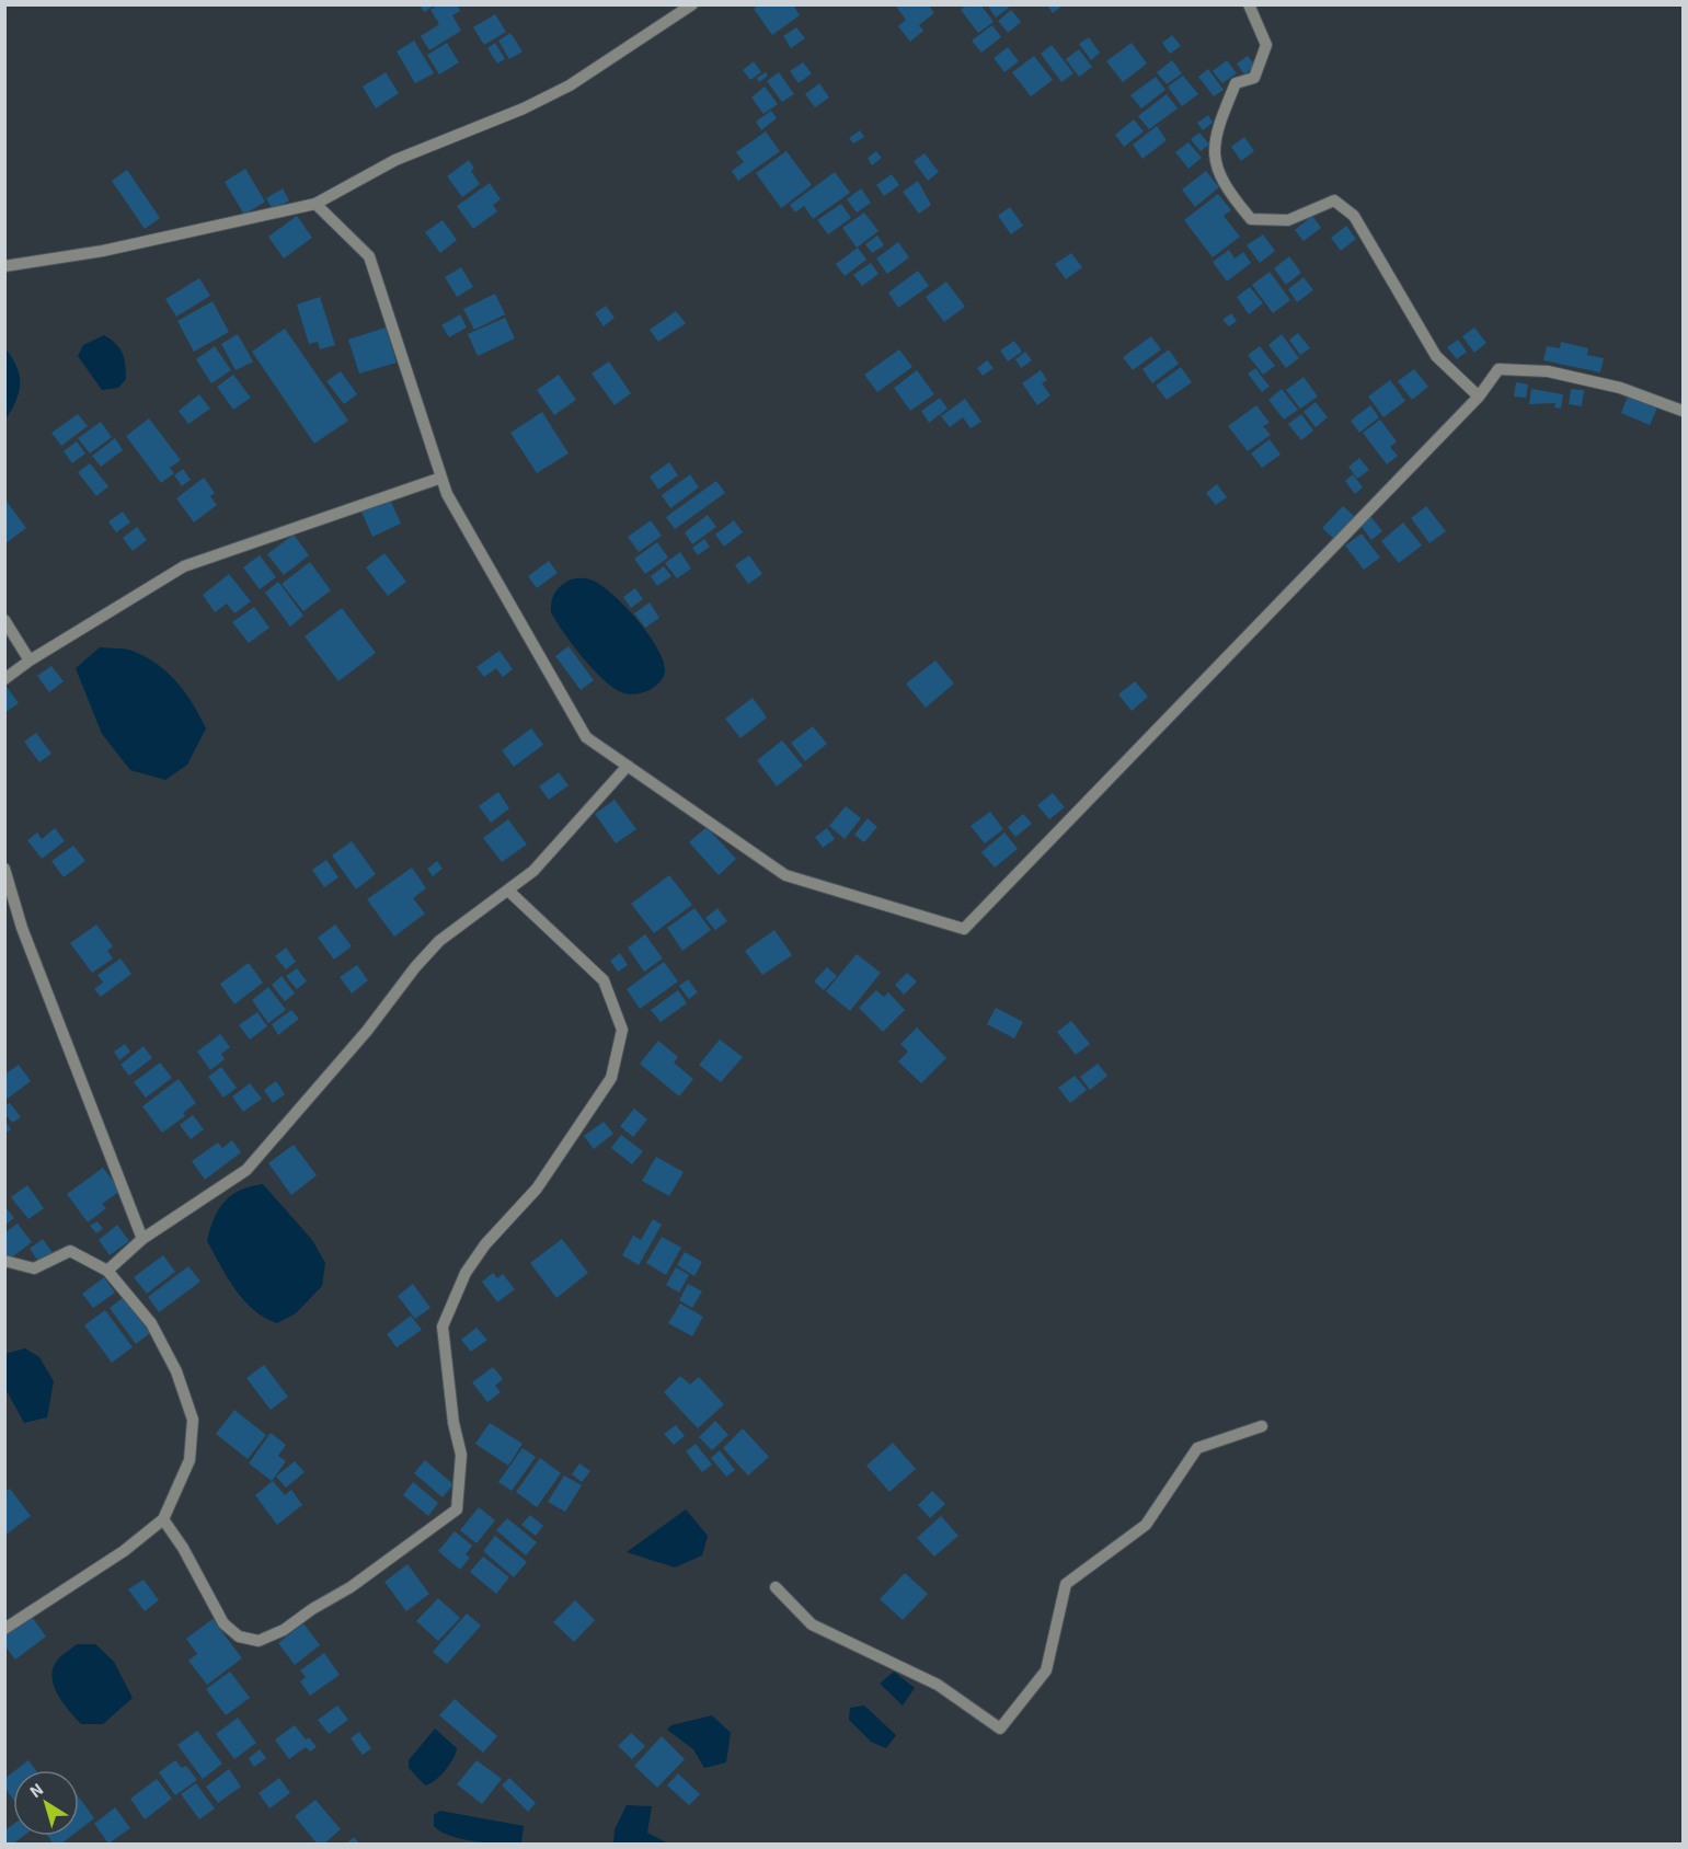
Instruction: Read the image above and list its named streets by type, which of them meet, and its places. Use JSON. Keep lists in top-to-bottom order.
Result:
{
  "north": "top left"
}
